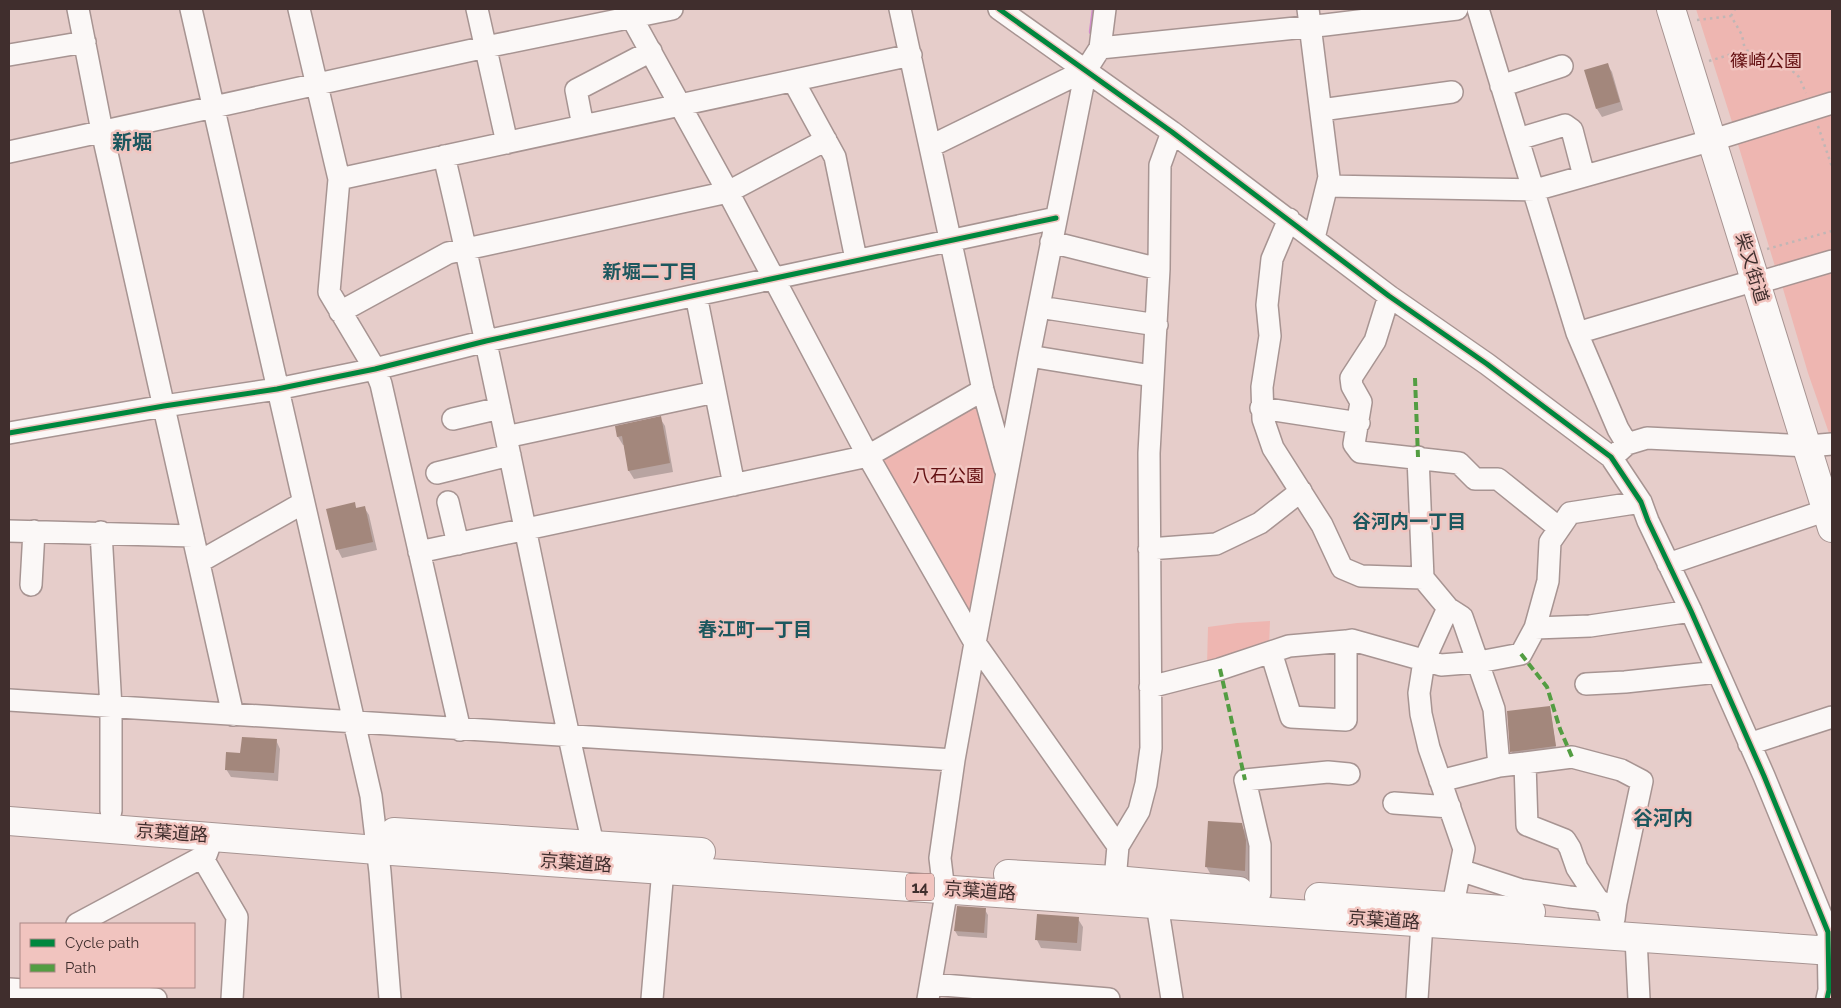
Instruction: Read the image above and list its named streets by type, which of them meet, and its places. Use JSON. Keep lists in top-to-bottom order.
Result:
{
  "streets": {
    "main road": ["柴又街道", "京葉道路", "14"]
  },
  "districts": [
    "新堀",
    "新堀二丁目",
    "谷河内一丁目",
    "春江町一丁目",
    "谷河内"
  ],
  "parks": ["篠崎公園", "八石公園"],
  "legend": ["Cycle path", "Path"]
}
